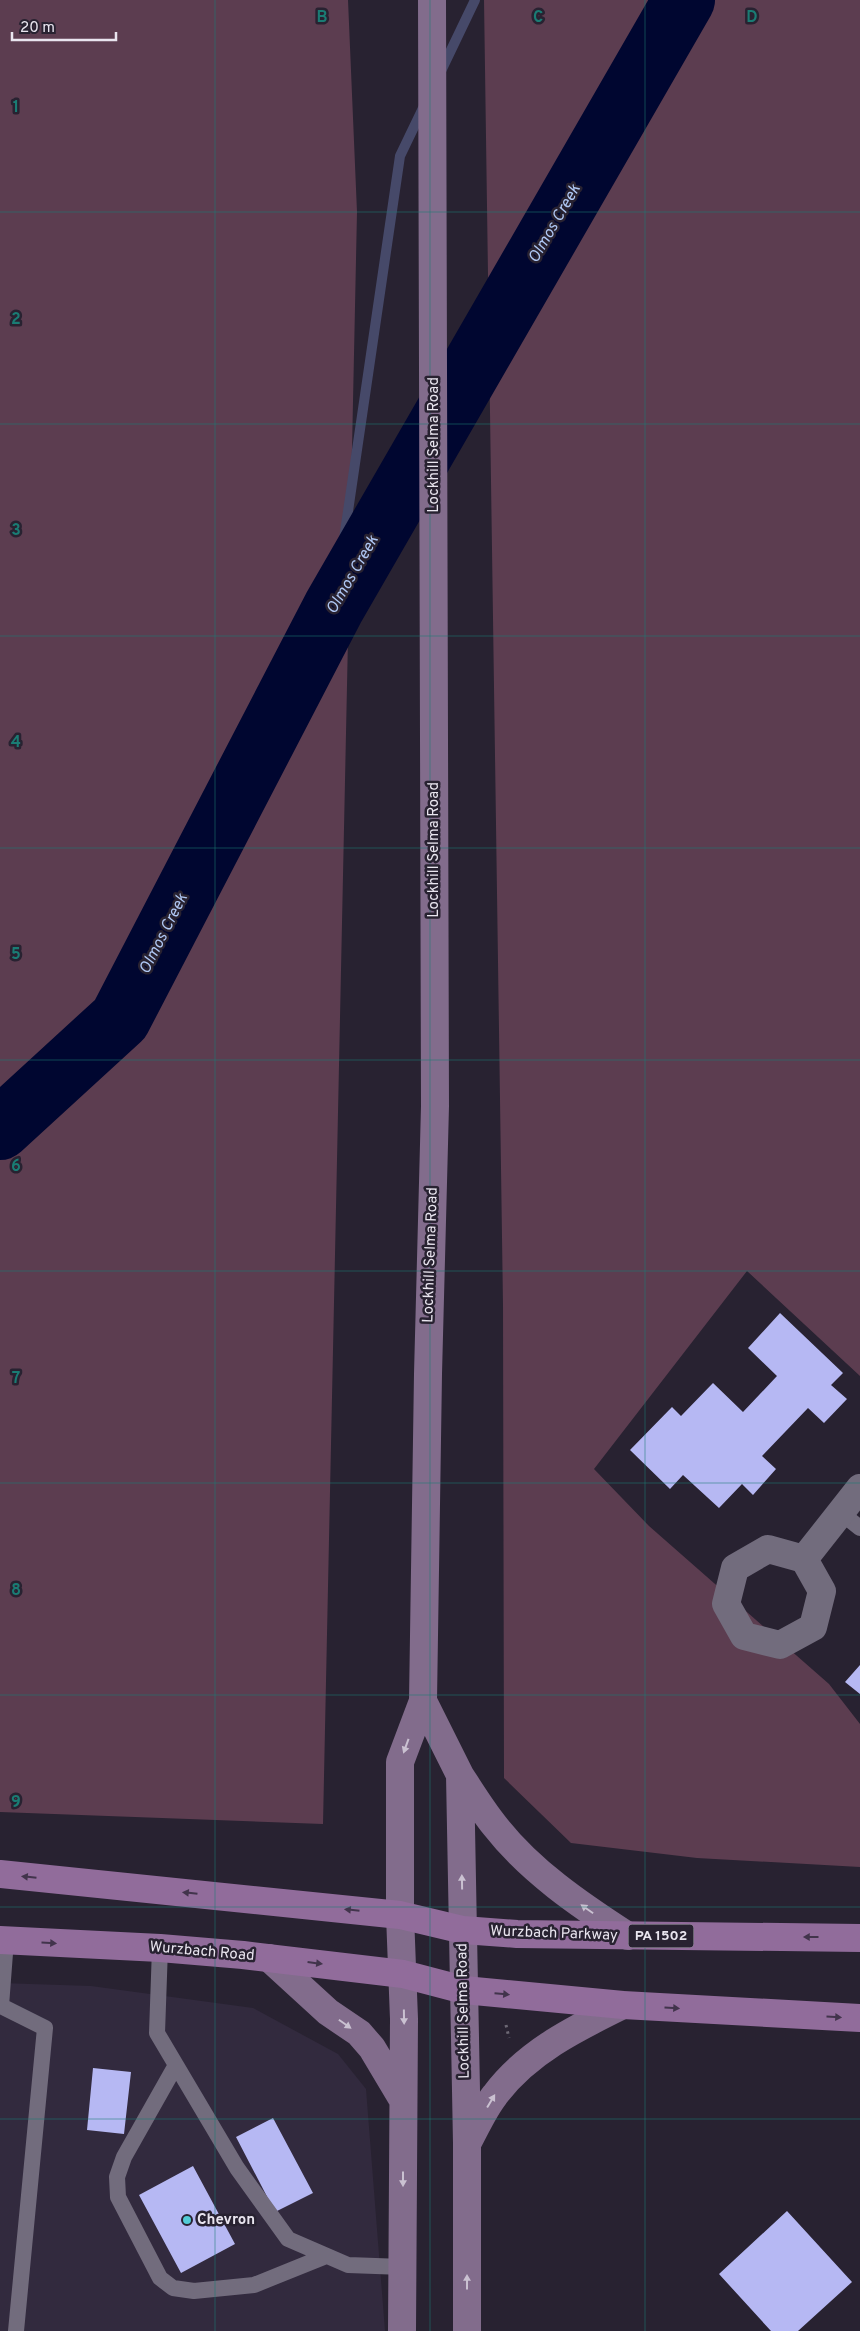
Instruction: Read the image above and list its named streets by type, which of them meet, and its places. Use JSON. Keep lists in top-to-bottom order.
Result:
{
  "streets": {
    "main road": [
      "Lockhill Selma Road",
      "Wurzbach Parkway",
      "PA 1502",
      "Wurzbach Road"
    ]
  },
  "crossings": [
    ["Lockhill Selma Road", "Wurzbach Parkway"],
    ["Lockhill Selma Road", "Wurzbach Road"]
  ],
  "water": ["Olmos Creek"],
  "places": ["Chevron"],
  "scale_bar": "20 m",
  "grid": {
    "columns": ["B", "C", "D"],
    "rows": [
      "1",
      "2",
      "3",
      "4",
      "5",
      "6",
      "7",
      "8",
      "9"
    ]
  }
}
